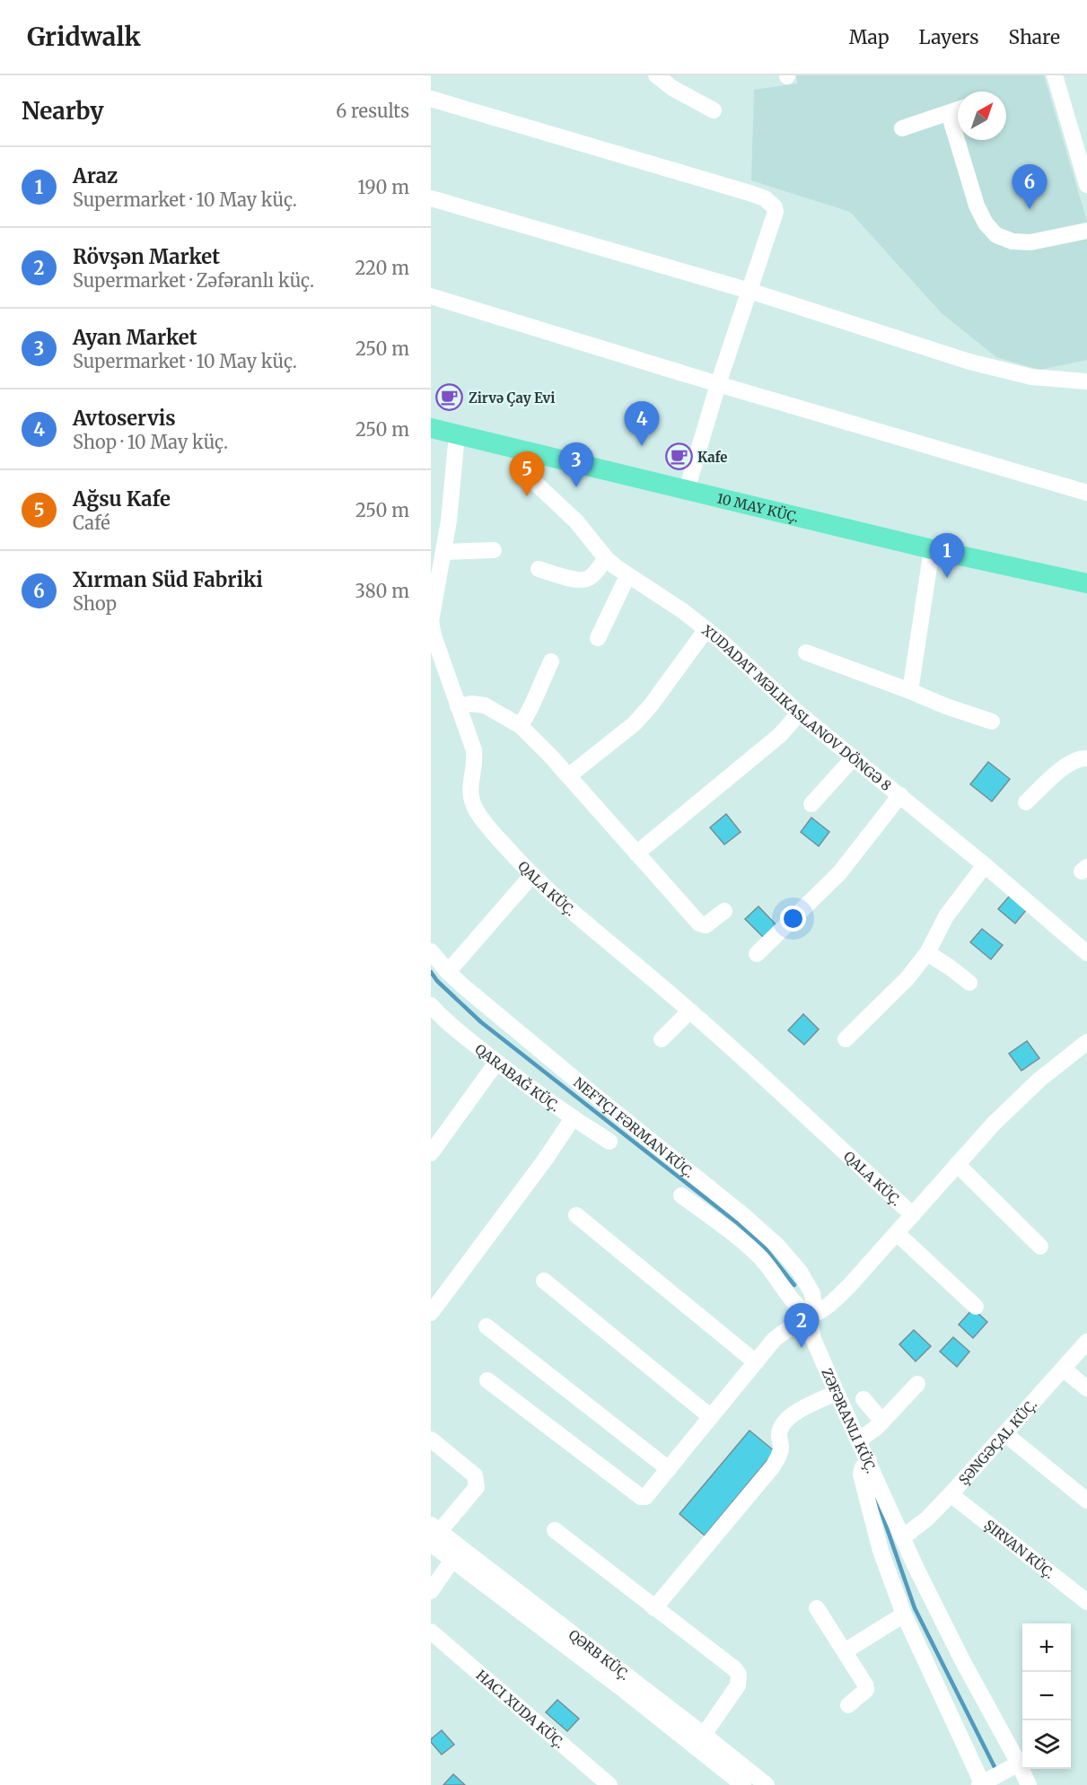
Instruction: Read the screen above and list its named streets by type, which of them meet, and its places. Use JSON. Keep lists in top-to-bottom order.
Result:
{
  "streets": {
    "main road": ["10 MAY KÜÇ."],
    "street": [
      "XUDADAT MƏLIKASLANOV DÖNGƏ 8",
      "QALA KÜÇ.",
      "QARABAĞ KÜÇ.",
      "NEFTÇI FƏRMAN KÜÇ.",
      "ŞƏNGƏÇAL KÜÇ.",
      "ŞIRVAN KÜÇ.",
      "QƏRB KÜÇ."
    ]
  },
  "crossings": [
    ["10 MAY KÜÇ.", "XUDADAT MƏLIKASLANOV DÖNGƏ 8"],
    ["10 MAY KÜÇ.", "QALA KÜÇ."],
    ["NEFTÇI FƏRMAN KÜÇ.", "ŞƏNGƏÇAL KÜÇ."],
    ["ŞƏNGƏÇAL KÜÇ.", "ŞIRVAN KÜÇ."]
  ],
  "places": {
    "cafe": ["Zirvə Çay Evi", "Kafe"]
  },
  "north": "top right",
  "page": {
    "header": "Gridwalk",
    "nav": ["Map", "Layers", "Share"],
    "heading": ["Nearby", "6 results"],
    "list": [
      {
        "mark": "1",
        "name": "Araz",
        "note": "Supermarket · 10 May küç.",
        "value": "190 m"
      },
      {
        "mark": "2",
        "name": "Rövşən Market",
        "note": "Supermarket · Zəfəranlı küç.",
        "value": "220 m"
      },
      {
        "mark": "3",
        "name": "Ayan Market",
        "note": "Supermarket · 10 May küç.",
        "value": "250 m"
      },
      {
        "mark": "4",
        "name": "Avtoservis",
        "note": "Shop · 10 May küç.",
        "value": "250 m"
      },
      {
        "mark": "5",
        "name": "Ağsu Kafe",
        "note": "Café",
        "value": "250 m"
      },
      {
        "mark": "6",
        "name": "Xırman Süd Fabriki",
        "note": "Shop",
        "value": "380 m"
      }
    ],
    "pins": [
      "6",
      "4",
      "3",
      "5",
      "1",
      "2"
    ],
    "map_buttons": ["+", "−"]
  }
}
